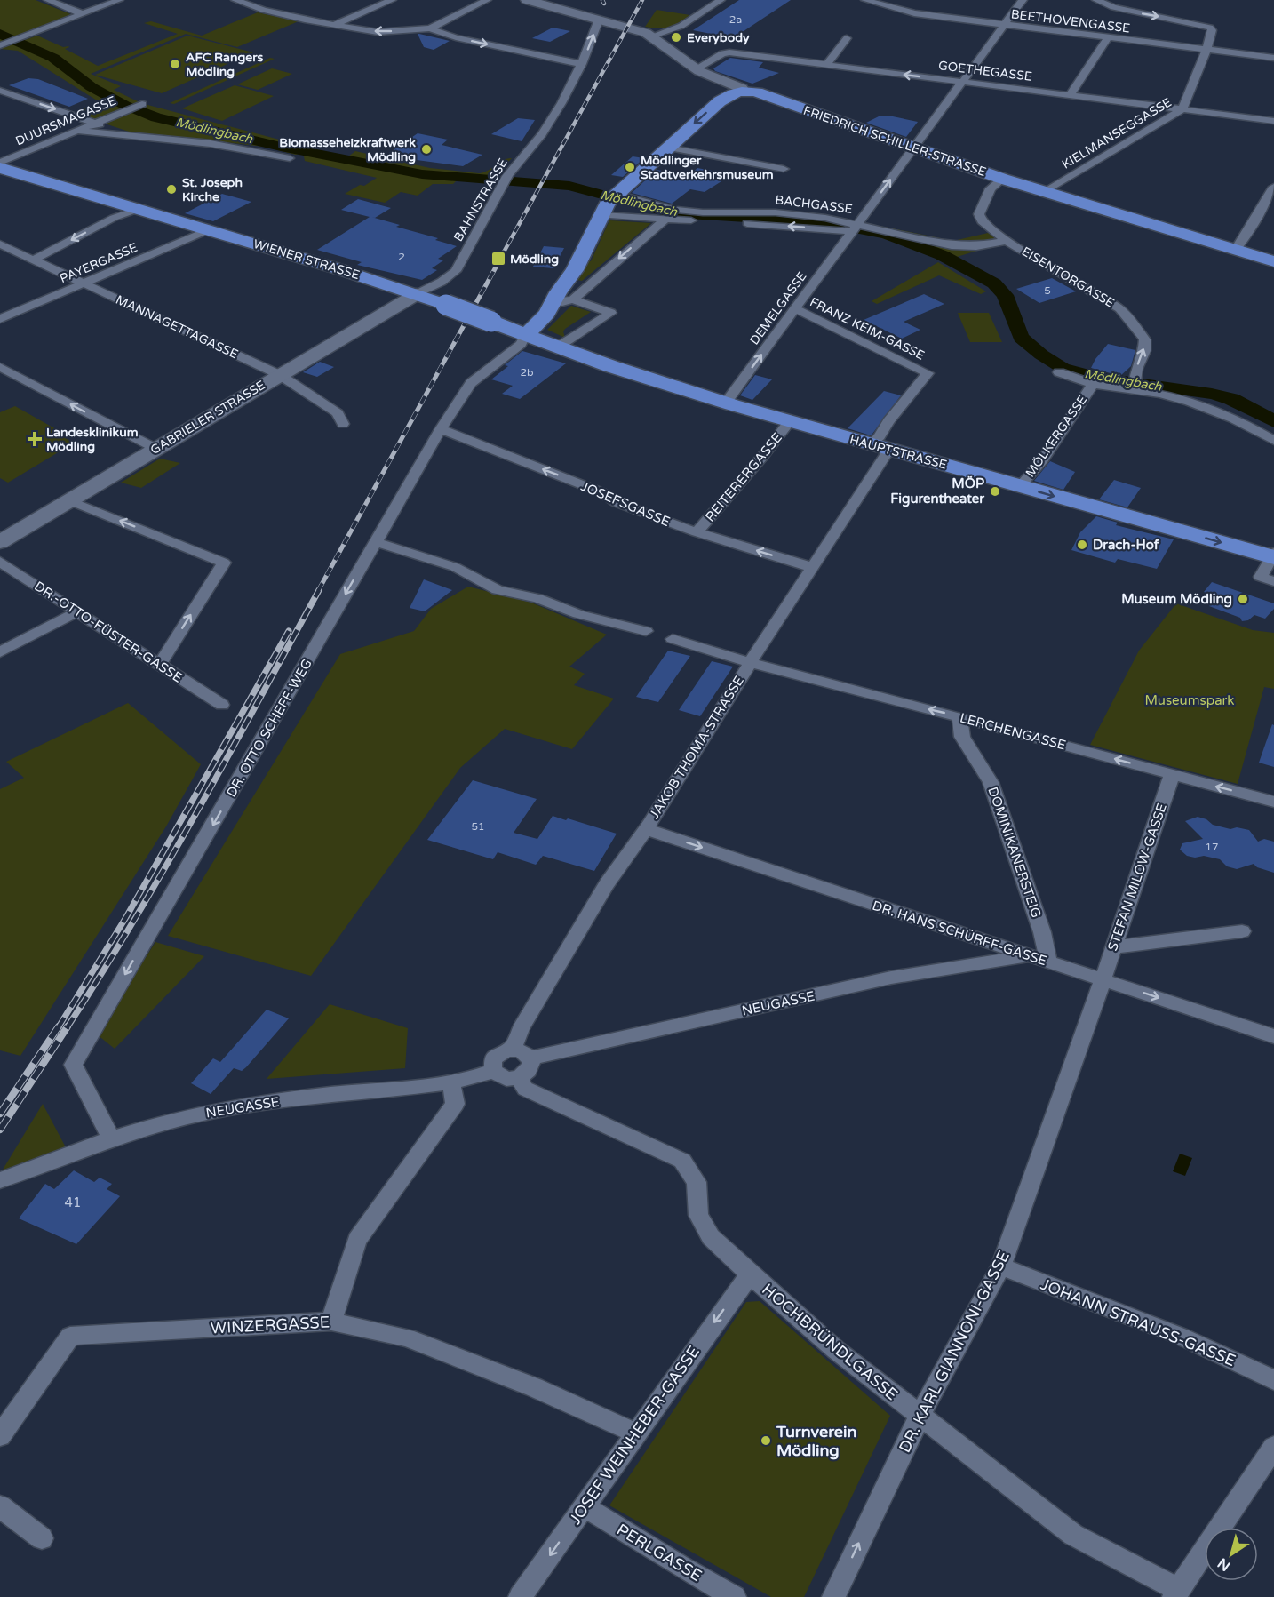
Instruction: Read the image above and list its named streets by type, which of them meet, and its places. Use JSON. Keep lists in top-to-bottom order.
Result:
{
  "streets": {
    "main road": ["FRIEDRICH SCHILLER-STRASSE", "WIENER STRASSE", "HAUPTSTRASSE"],
    "street": [
      "BEETHOVENGASSE",
      "GOETHEGASSE",
      "DUURSMAGASSE",
      "KIELMANSEGGASSE",
      "BAHNSTRASSE",
      "BACHGASSE",
      "PAYERGASSE",
      "EISENTORGASSE",
      "DEMELGASSE",
      "MANNAGETTAGASSE",
      "FRANZ KEIM-GASSE",
      "GABRIELER STRASSE",
      "MÖLKERGASSE",
      "REITERERGASSE",
      "JOSEFSGASSE",
      "DR.-OTTO-FÜSTER-GASSE",
      "DR. OTTO SCHEFF-WEG",
      "LERCHENGASSE",
      "JAKOB THOMA-STRASSE",
      "DOMINIKANERSTEIG",
      "STEFAN MILOW-GASSE",
      "DR. HANS SCHÜRFF-GASSE",
      "NEUGASSE",
      "JOHANN STRAUSS-GASSE",
      "WINZERGASSE",
      "HOCHBRÜNDLGASSE",
      "DR. KARL GIANNONI-GASSE",
      "JOSEF WEINHEBER-GASSE",
      "PERLGASSE"
    ]
  },
  "crossings": [
    ["BEETHOVENGASSE", "KIELMANSEGGASSE"],
    ["BEETHOVENGASSE", "DEMELGASSE"],
    ["GOETHEGASSE", "KIELMANSEGGASSE"],
    ["GOETHEGASSE", "FRIEDRICH SCHILLER-STRASSE"],
    ["GOETHEGASSE", "DEMELGASSE"],
    ["DUURSMAGASSE", "WIENER STRASSE"],
    ["KIELMANSEGGASSE", "FRIEDRICH SCHILLER-STRASSE"],
    ["FRIEDRICH SCHILLER-STRASSE", "BAHNSTRASSE"],
    ["FRIEDRICH SCHILLER-STRASSE", "EISENTORGASSE"],
    ["FRIEDRICH SCHILLER-STRASSE", "DEMELGASSE"],
    ["BAHNSTRASSE", "WIENER STRASSE"],
    ["BAHNSTRASSE", "GABRIELER STRASSE"],
    ["BACHGASSE", "EISENTORGASSE"],
    ["BACHGASSE", "DEMELGASSE"],
    ["WIENER STRASSE", "PAYERGASSE"],
    ["WIENER STRASSE", "GABRIELER STRASSE"],
    ["WIENER STRASSE", "HAUPTSTRASSE"],
    ["WIENER STRASSE", "DR. OTTO SCHEFF-WEG"],
    ["PAYERGASSE", "MANNAGETTAGASSE"],
    ["DEMELGASSE", "FRANZ KEIM-GASSE"],
    ["DEMELGASSE", "HAUPTSTRASSE"],
    ["MANNAGETTAGASSE", "GABRIELER STRASSE"],
    ["FRANZ KEIM-GASSE", "JAKOB THOMA-STRASSE"],
    ["MÖLKERGASSE", "HAUPTSTRASSE"],
    ["HAUPTSTRASSE", "REITERERGASSE"],
    ["HAUPTSTRASSE", "DR. OTTO SCHEFF-WEG"],
    ["HAUPTSTRASSE", "JAKOB THOMA-STRASSE"],
    ["REITERERGASSE", "JOSEFSGASSE"],
    ["JOSEFSGASSE", "DR. OTTO SCHEFF-WEG"],
    ["JOSEFSGASSE", "JAKOB THOMA-STRASSE"],
    ["DR. OTTO SCHEFF-WEG", "NEUGASSE"],
    ["LERCHENGASSE", "JAKOB THOMA-STRASSE"],
    ["LERCHENGASSE", "DOMINIKANERSTEIG"],
    ["LERCHENGASSE", "STEFAN MILOW-GASSE"],
    ["JAKOB THOMA-STRASSE", "DR. HANS SCHÜRFF-GASSE"],
    ["JAKOB THOMA-STRASSE", "NEUGASSE"],
    ["JAKOB THOMA-STRASSE", "HOCHBRÜNDLGASSE"],
    ["DOMINIKANERSTEIG", "DR. HANS SCHÜRFF-GASSE"],
    ["STEFAN MILOW-GASSE", "DR. HANS SCHÜRFF-GASSE"],
    ["STEFAN MILOW-GASSE", "DR. KARL GIANNONI-GASSE"],
    ["DR. HANS SCHÜRFF-GASSE", "NEUGASSE"],
    ["DR. HANS SCHÜRFF-GASSE", "DR. KARL GIANNONI-GASSE"],
    ["NEUGASSE", "HOCHBRÜNDLGASSE"],
    ["JOHANN STRAUSS-GASSE", "DR. KARL GIANNONI-GASSE"],
    ["WINZERGASSE", "JOSEF WEINHEBER-GASSE"],
    ["HOCHBRÜNDLGASSE", "DR. KARL GIANNONI-GASSE"],
    ["HOCHBRÜNDLGASSE", "JOSEF WEINHEBER-GASSE"],
    ["JOSEF WEINHEBER-GASSE", "PERLGASSE"]
  ],
  "one_way": [
    "EISENTORGASSE",
    "DEMELGASSE",
    "DR. OTTO SCHEFF-WEG",
    "LERCHENGASSE",
    "DR. HANS SCHÜRFF-GASSE",
    "JOSEF WEINHEBER-GASSE"
  ],
  "water": ["Mödlingbach"],
  "parks": ["Museumspark"],
  "places": {
    "other": [
      "Everybody",
      "AFC Rangers Mödling",
      "Biomasseheizkraftwerk Mödling",
      "Mödlinger Stadtverkehrsmuseum",
      "St. Joseph Kirche",
      "MÖP Figurentheater",
      "Drach-Hof",
      "Museum Mödling",
      "Turnverein Mödling"
    ],
    "transit": ["Mödling"],
    "health": ["Landesklinikum Mödling"]
  },
  "house_numbers": [
    "2a",
    "2",
    "5",
    "2b",
    "51",
    "17",
    "41"
  ],
  "north": "bottom left"
}
